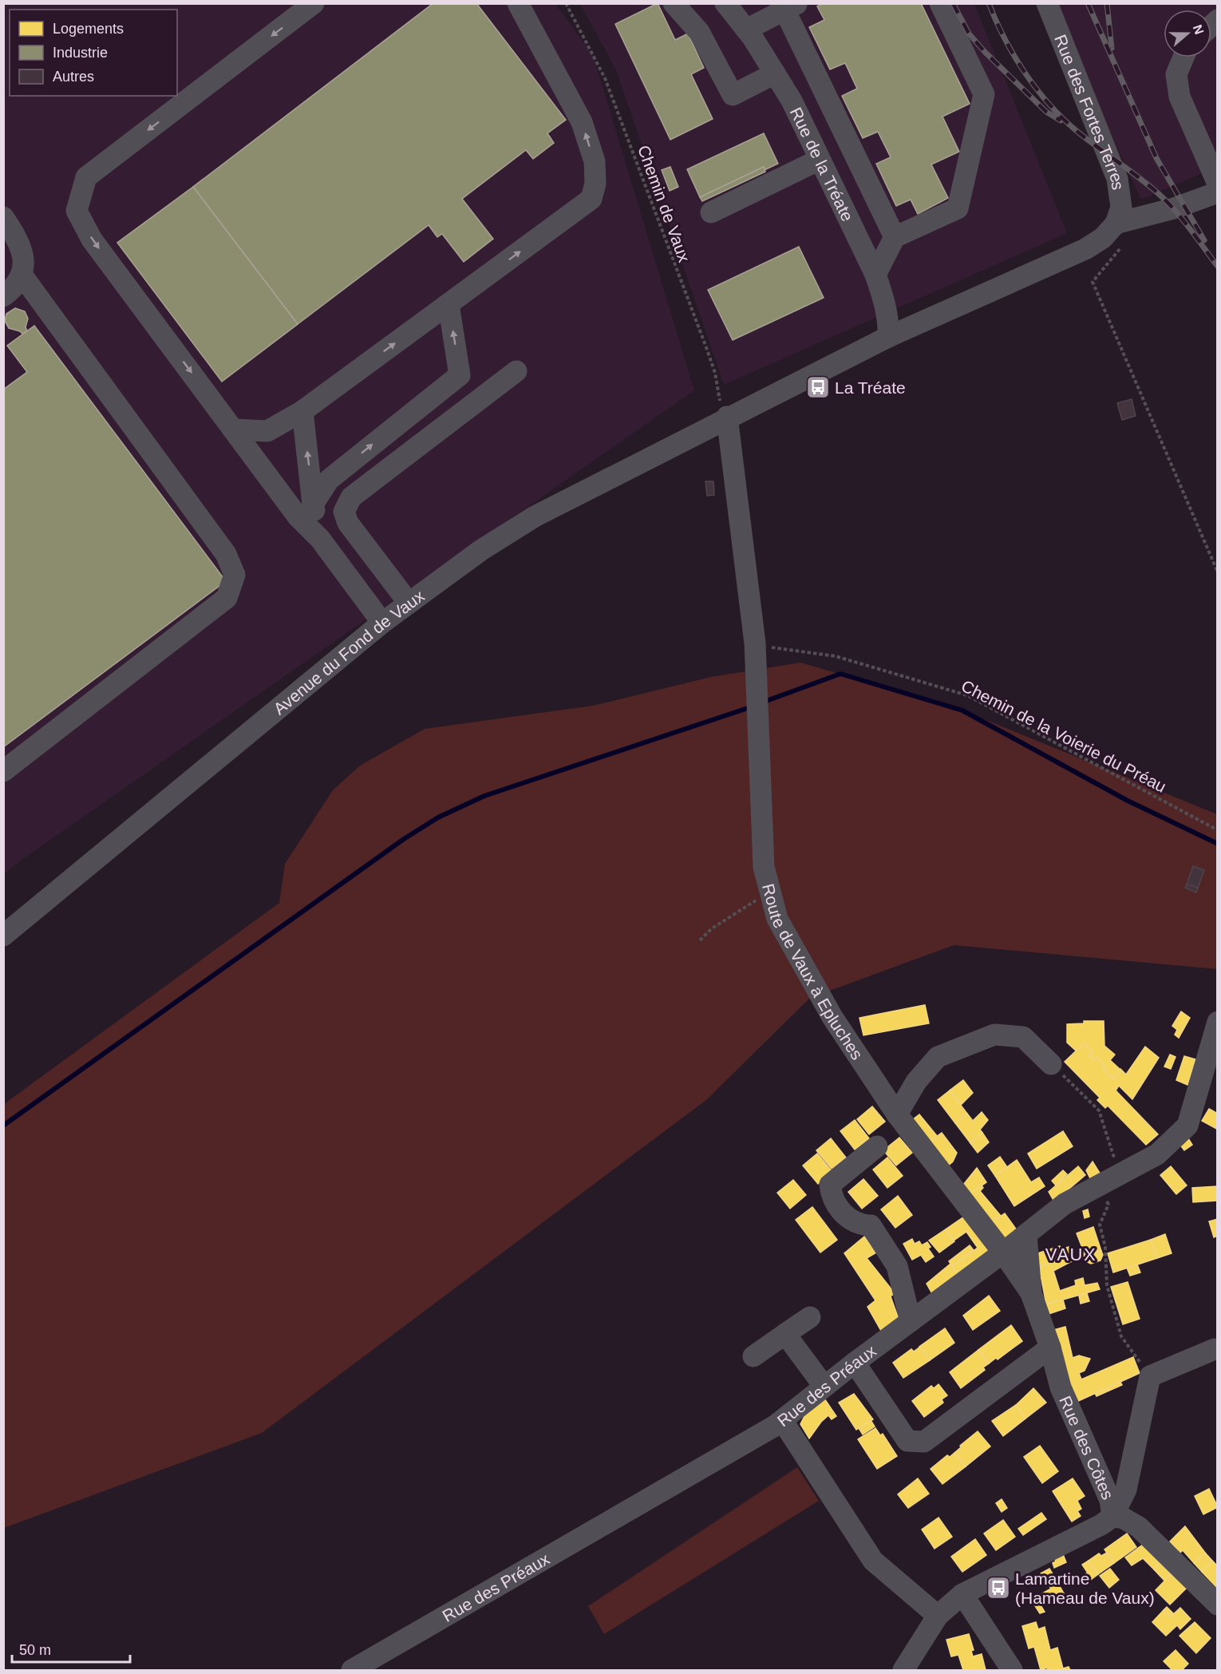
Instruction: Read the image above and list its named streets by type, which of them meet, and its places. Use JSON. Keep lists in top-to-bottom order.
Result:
{
  "streets": {
    "street": [
      "Rue des Fortes Terres",
      "Rue de la Tréate",
      "Avenue du Fond de Vaux",
      "Route de Vaux à Epluches",
      "Rue des Préaux",
      "Rue des Côtes"
    ],
    "path": ["Chemin de Vaux", "Chemin de la Voierie du Préau"]
  },
  "crossings": [
    ["Rue des Fortes Terres", "Avenue du Fond de Vaux"],
    ["Rue de la Tréate", "Avenue du Fond de Vaux"],
    ["Chemin de Vaux", "Avenue du Fond de Vaux"],
    ["Chemin de Vaux", "Route de Vaux à Epluches"],
    ["Avenue du Fond de Vaux", "Route de Vaux à Epluches"],
    ["Chemin de la Voierie du Préau", "Route de Vaux à Epluches"],
    ["Route de Vaux à Epluches", "Rue des Préaux"],
    ["Route de Vaux à Epluches", "Rue des Côtes"],
    ["Rue des Préaux", "Rue des Côtes"]
  ],
  "districts": ["VAUX"],
  "places": {
    "bus stop": ["La Tréate", "Lamartine (Hameau de Vaux)"]
  },
  "legend": ["Logements", "Industrie", "Autres"],
  "scale_bar": "50 m",
  "north": "right"
}
